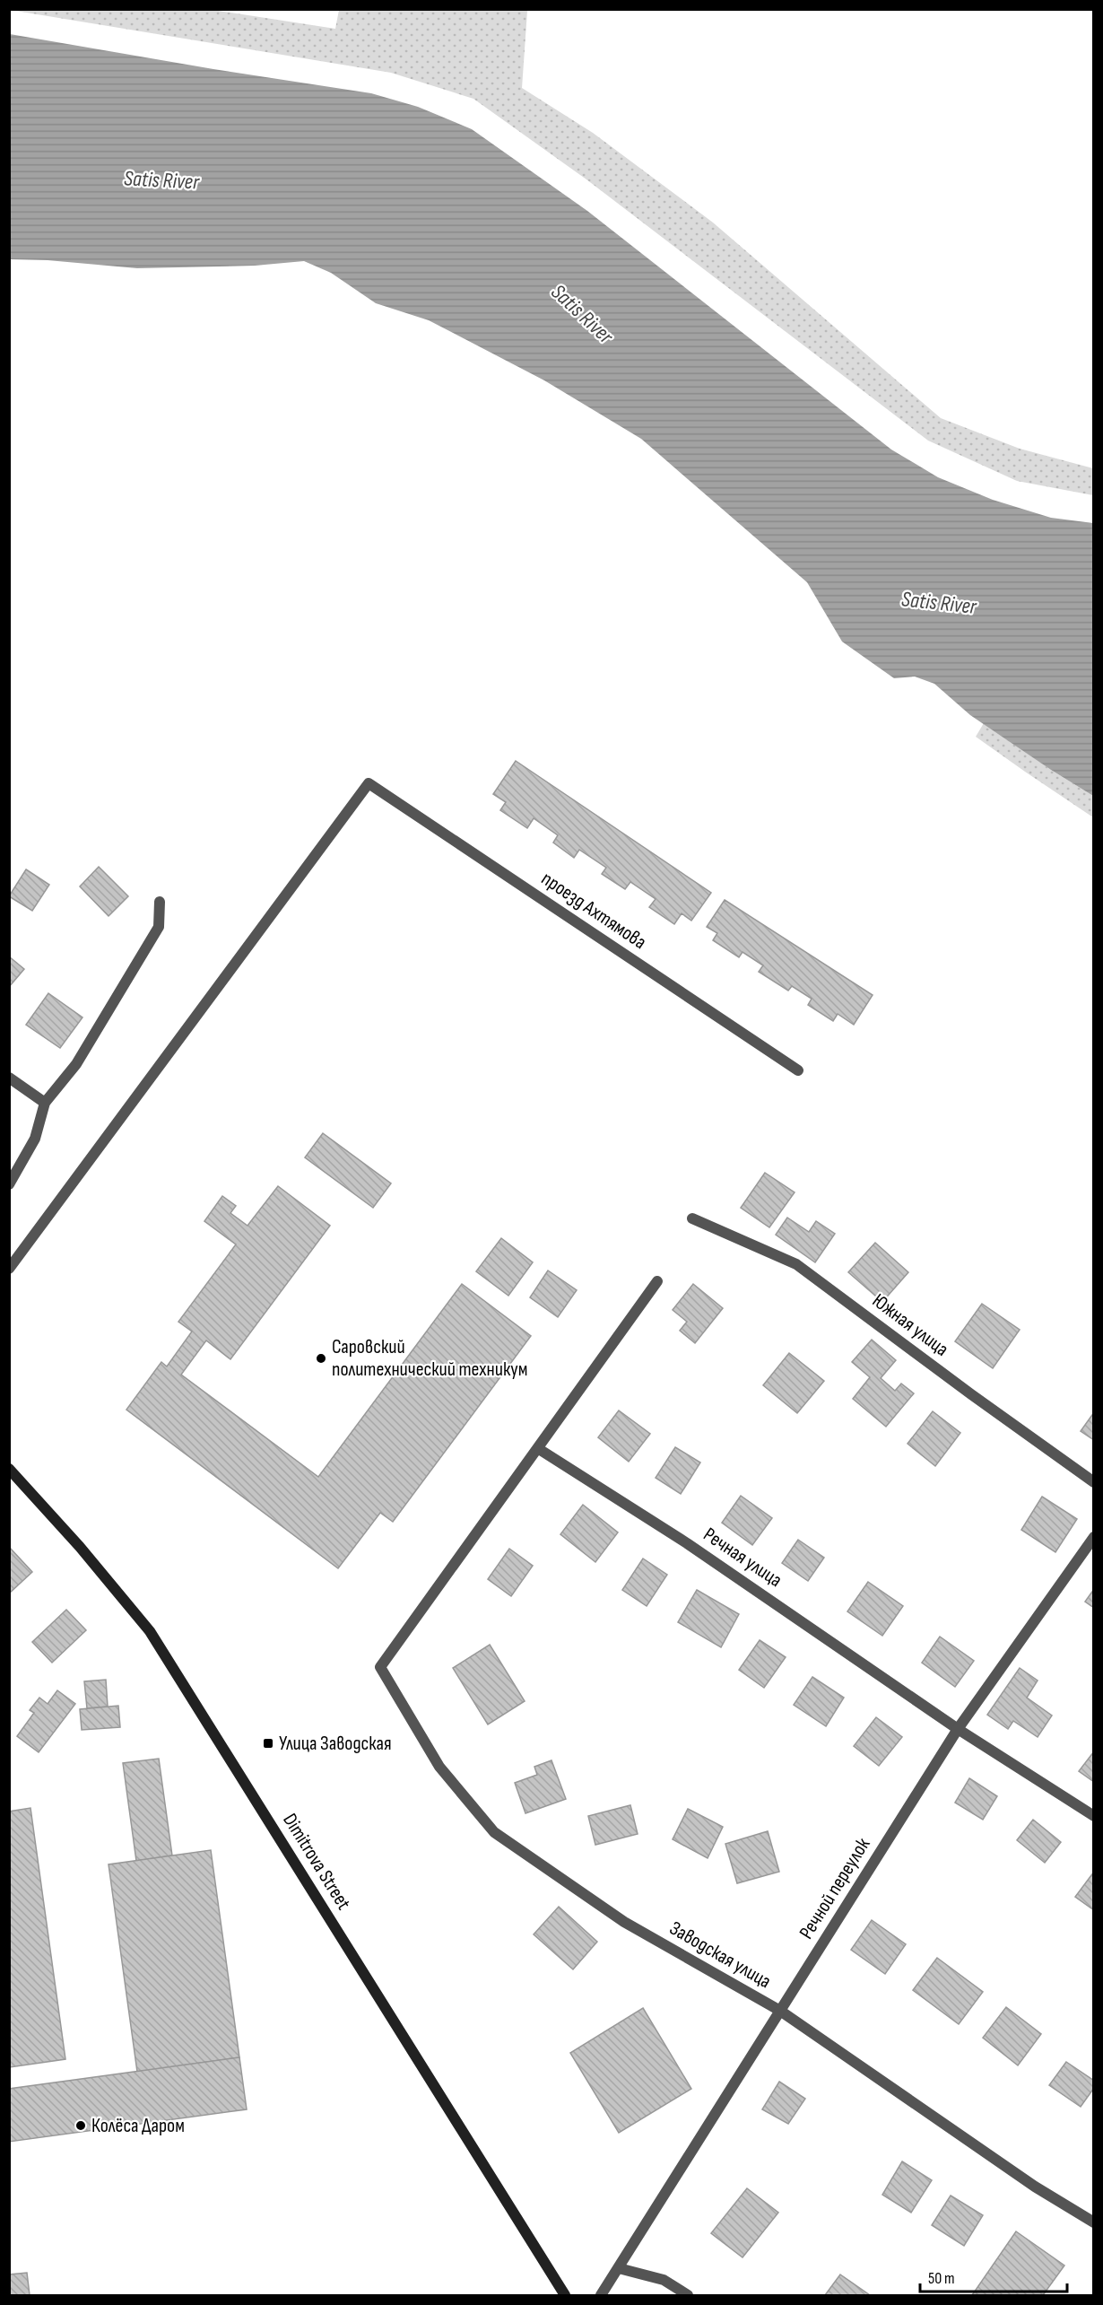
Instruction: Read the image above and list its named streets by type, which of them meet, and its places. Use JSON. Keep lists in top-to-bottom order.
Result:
{
  "streets": {
    "street": [
      "проезд Ахтямова",
      "Южная улица",
      "Речная улица",
      "Dimitrova Street",
      "Речной переулок",
      "Заводская улица"
    ]
  },
  "crossings": [
    ["Речная улица", "Речной переулок"],
    ["Речная улица", "Заводская улица"],
    ["Речной переулок", "Заводская улица"]
  ],
  "water": ["Satis River"],
  "places": {
    "other": ["Саровский политехнический техникум", "Колёса Даром"],
    "transit": ["Улица Заводская"]
  },
  "scale_bar": "50 m"
}
